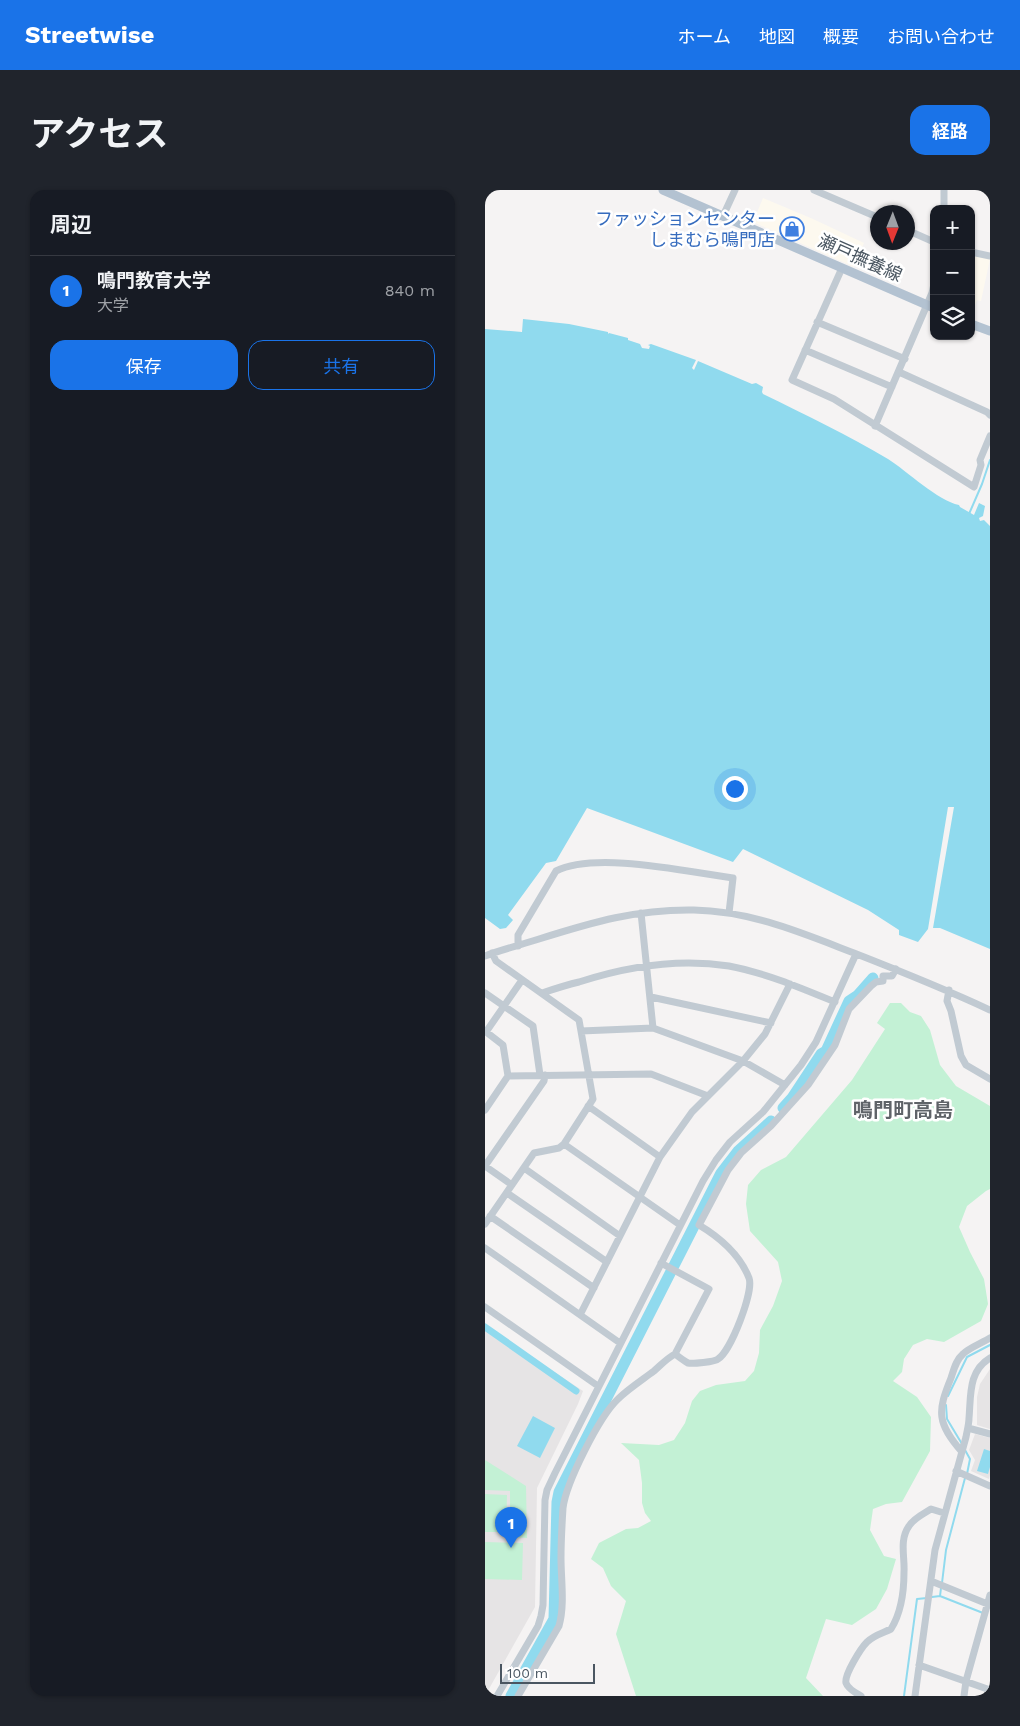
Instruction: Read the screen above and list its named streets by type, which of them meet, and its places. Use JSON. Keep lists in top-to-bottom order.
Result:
{
  "streets": {
    "main road": ["瀬戸撫養線"]
  },
  "districts": ["鳴門町高島"],
  "places": {
    "shop": ["ファッションセンター しまむら鳴門店"]
  },
  "scale_bar": "100 m",
  "north": "bottom",
  "page": {
    "header": "Streetwise",
    "nav": [
      "ホーム",
      "地図",
      "概要",
      "お問い合わせ"
    ],
    "title": "アクセス",
    "buttons": [
      "経路",
      ["保存", "共有"]
    ],
    "heading": "周辺",
    "map_buttons": ["+", "−"],
    "list": [
      {
        "mark": "1",
        "name": "鳴門教育大学",
        "note": "大学",
        "value": "840 m"
      }
    ],
    "pins": "1",
    "scale": "100 m"
  }
}
